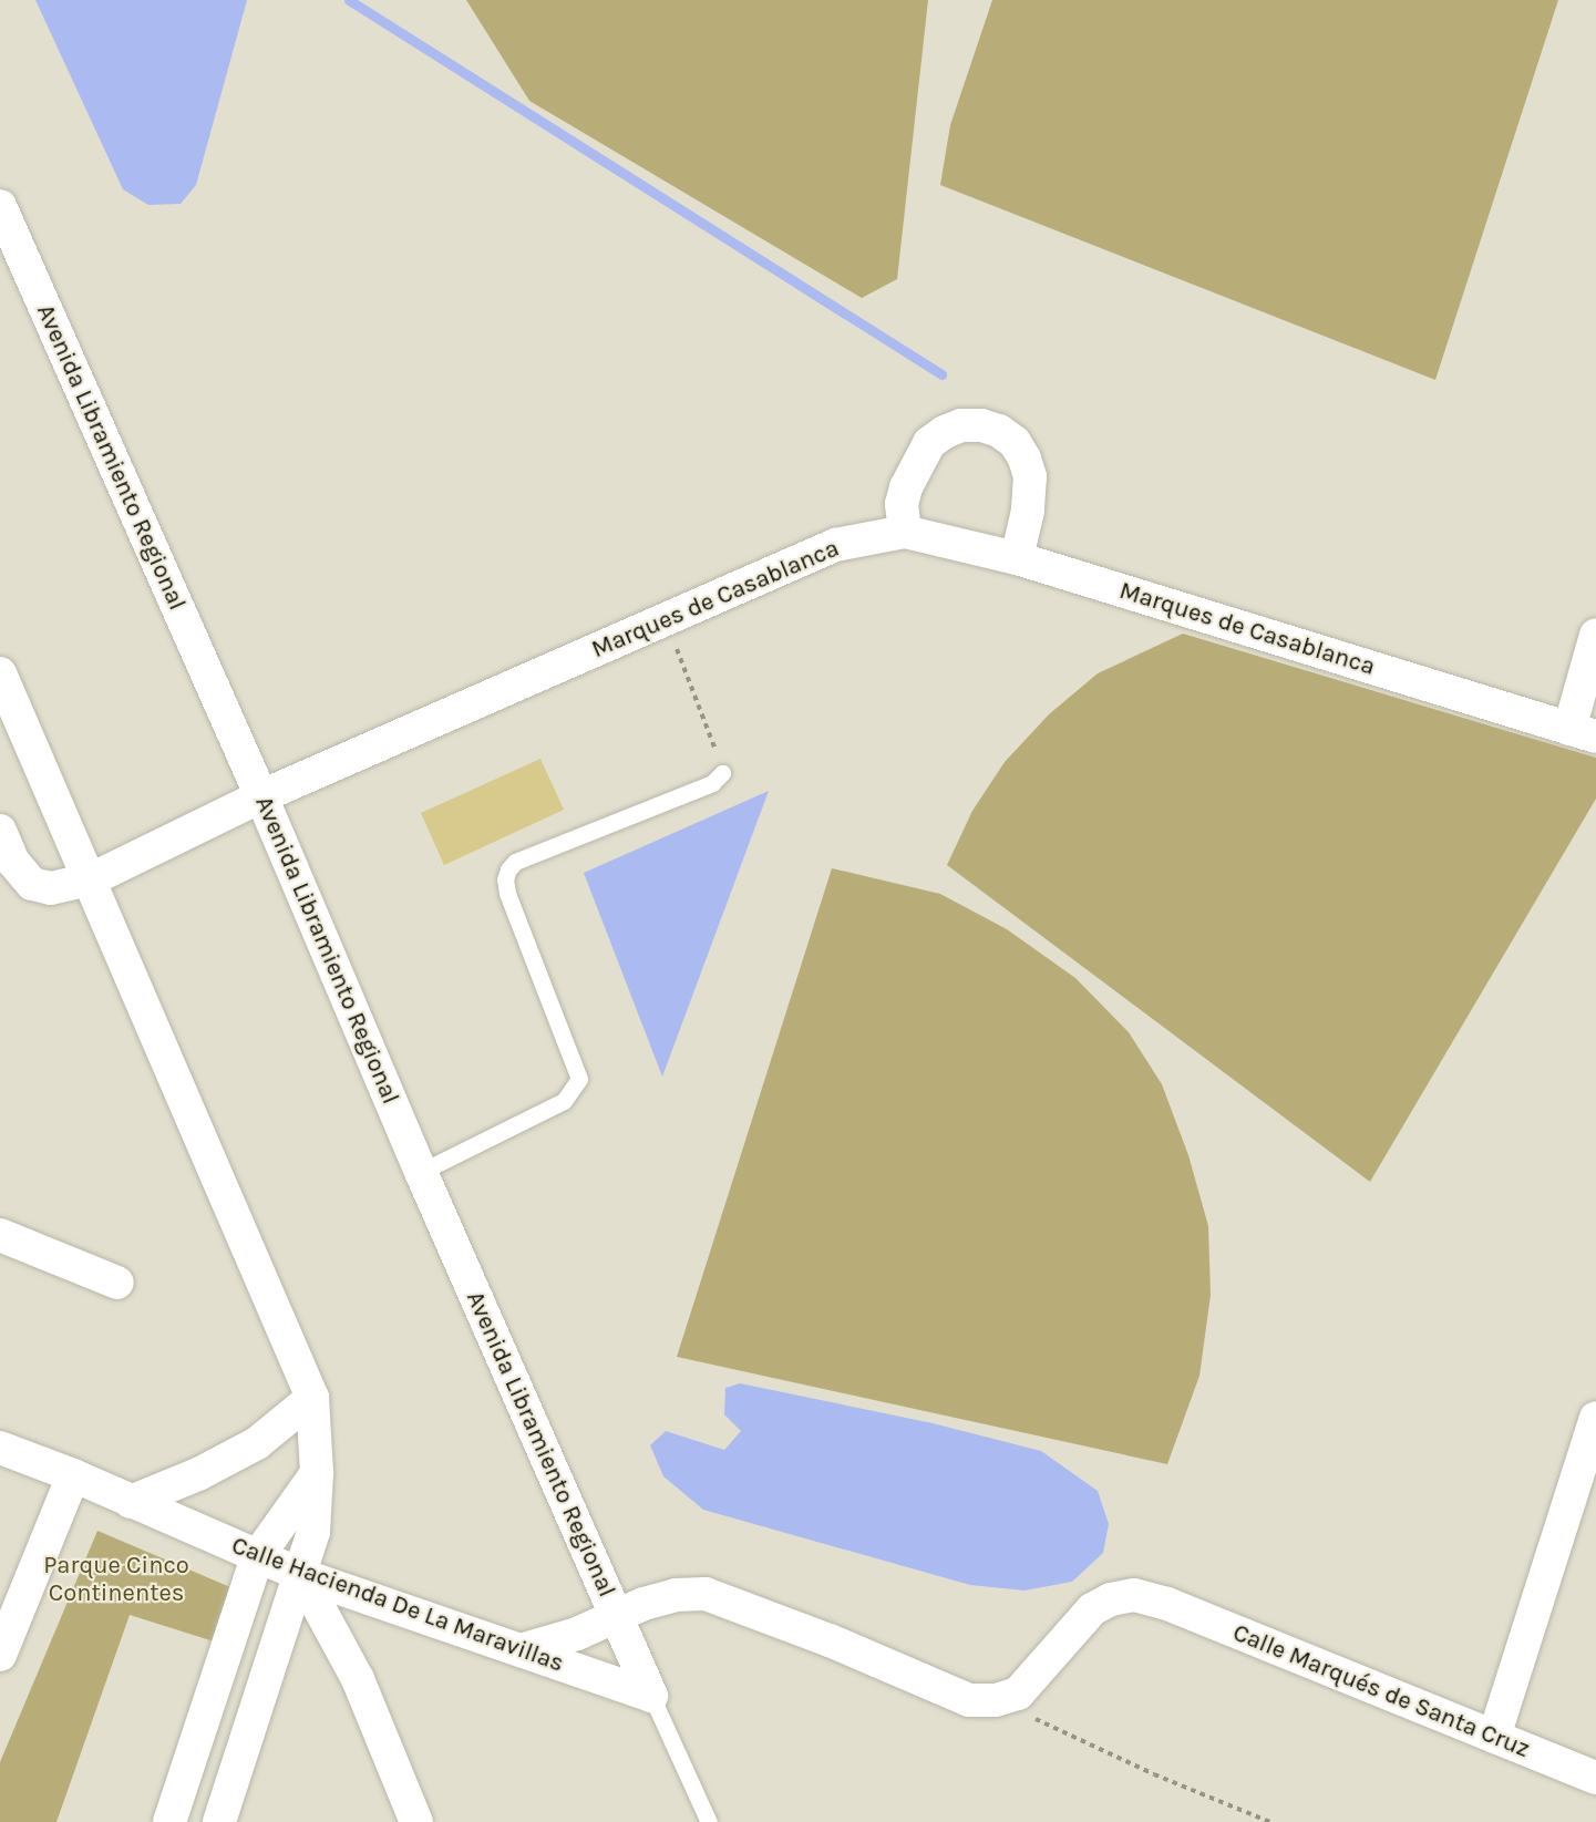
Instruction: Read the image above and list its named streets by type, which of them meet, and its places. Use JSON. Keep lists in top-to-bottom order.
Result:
{
  "streets": {
    "street": [
      "Avenida Libramiento Regional",
      "Marques de Casablanca",
      "Calle Hacienda De La Maravillas",
      "Calle Marqués de Santa Cruz"
    ]
  },
  "crossings": [
    ["Avenida Libramiento Regional", "Marques de Casablanca"],
    ["Avenida Libramiento Regional", "Calle Hacienda De La Maravillas"]
  ],
  "parks": ["Parque Cinco Continentes"]
}
